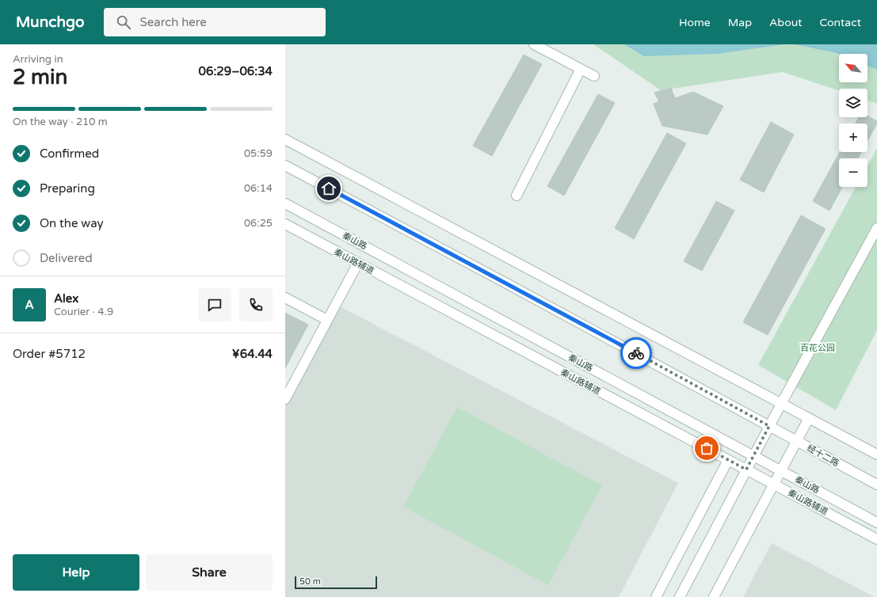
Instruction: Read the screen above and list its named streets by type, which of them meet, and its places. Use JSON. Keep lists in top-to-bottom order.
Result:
{
  "streets": {
    "street": ["秦山路", "秦山路辅道", "经十二路"]
  },
  "parks": ["百花公园"],
  "scale_bar": "50 m",
  "north": "top left",
  "page": {
    "header": "Munchgo",
    "search": "Search here",
    "nav": [
      "Home",
      "Map",
      "About",
      "Contact"
    ],
    "heading": ["2 min", "Arriving in", "06:29–06:34"],
    "panel": [
      "Alex",
      "Courier · 4.9",
      "Order #5712",
      "¥64.44"
    ],
    "map_buttons": ["+", "−"],
    "bar": "On the way · 210 m",
    "list": [
      ["Confirmed", "05:59"],
      ["Preparing", "06:14"],
      ["On the way", "06:25"],
      "Delivered"
    ],
    "round": "A",
    "buttons": ["Help", "Share"],
    "scale": "50 m"
  }
}
